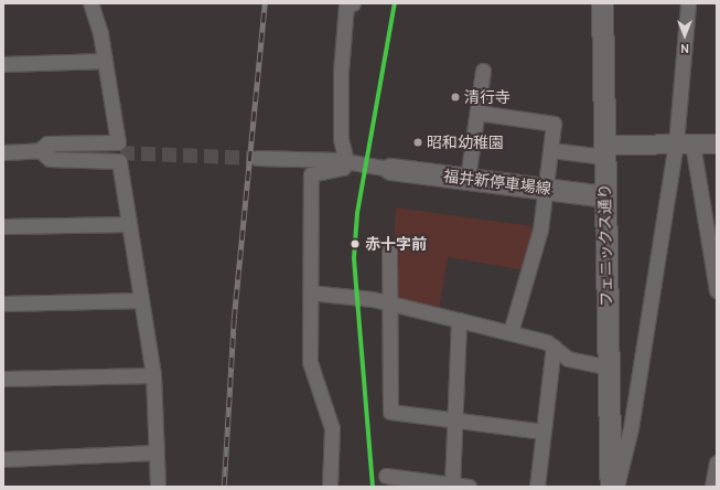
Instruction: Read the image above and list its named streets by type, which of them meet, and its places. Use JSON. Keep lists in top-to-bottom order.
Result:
{
  "streets": {
    "main road": ["福井新停車場線", "フェニックス通り"]
  },
  "crossings": [
    ["福井新停車場線", "フェニックス通り"]
  ],
  "places": ["清行寺", "昭和幼稚園", "赤十字前"],
  "north": "bottom"
}
